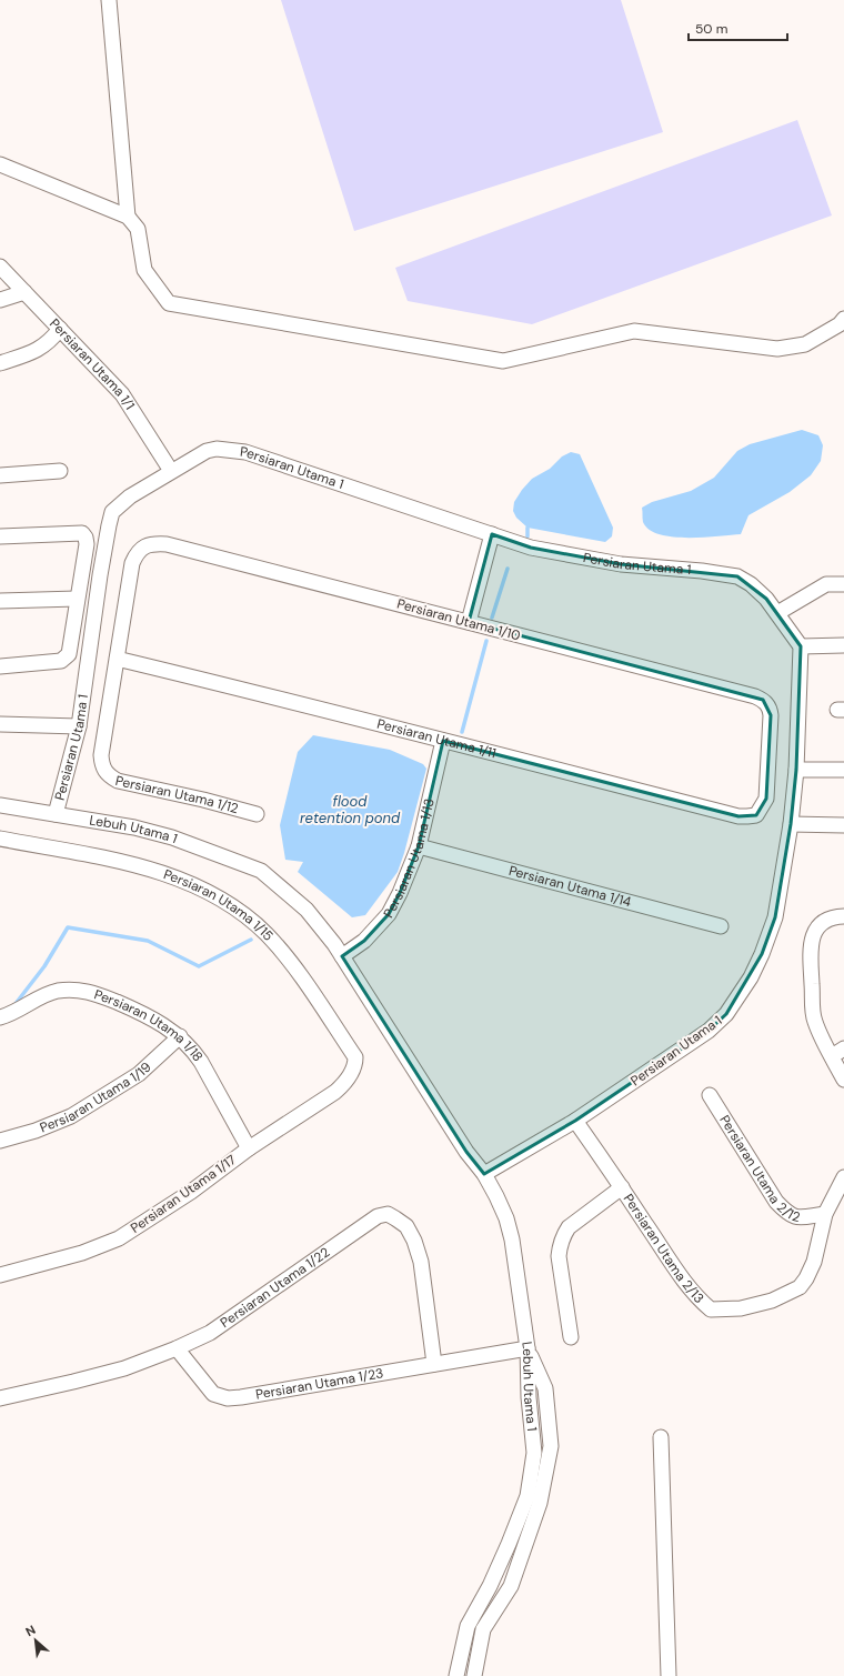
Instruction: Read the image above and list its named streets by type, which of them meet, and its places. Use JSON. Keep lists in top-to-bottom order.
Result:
{
  "streets": {
    "street": [
      "Persiaran Utama 1/1",
      "Persiaran Utama 1",
      "Persiaran Utama 1/10",
      "Persiaran Utama 1/11",
      "Persiaran Utama 1/12",
      "Lebuh Utama 1",
      "Persiaran Utama 1/13",
      "Persiaran Utama 1/14",
      "Persiaran Utama 1/15",
      "Persiaran Utama 1/18",
      "Persiaran Utama 1/19",
      "Persiaran Utama 2/12",
      "Persiaran Utama 1/17",
      "Persiaran Utama 2/13",
      "Persiaran Utama 1/22",
      "Persiaran Utama 1/23"
    ]
  },
  "crossings": [
    ["Persiaran Utama 1/1", "Persiaran Utama 1"],
    ["Persiaran Utama 1", "Lebuh Utama 1"],
    ["Persiaran Utama 1", "Persiaran Utama 2/13"],
    ["Persiaran Utama 1/10", "Persiaran Utama 1/11"],
    ["Persiaran Utama 1/10", "Persiaran Utama 1/12"],
    ["Persiaran Utama 1/11", "Persiaran Utama 1/12"],
    ["Persiaran Utama 1/11", "Persiaran Utama 1/13"],
    ["Lebuh Utama 1", "Persiaran Utama 1/13"],
    ["Lebuh Utama 1", "Persiaran Utama 1/23"],
    ["Persiaran Utama 1/13", "Persiaran Utama 1/14"],
    ["Persiaran Utama 1/15", "Persiaran Utama 1/17"],
    ["Persiaran Utama 1/18", "Persiaran Utama 1/19"],
    ["Persiaran Utama 1/18", "Persiaran Utama 1/17"],
    ["Persiaran Utama 2/12", "Persiaran Utama 2/13"],
    ["Persiaran Utama 1/22", "Persiaran Utama 1/23"]
  ],
  "water": ["flood retention pond"],
  "scale_bar": "50 m",
  "north": "top left"
}
